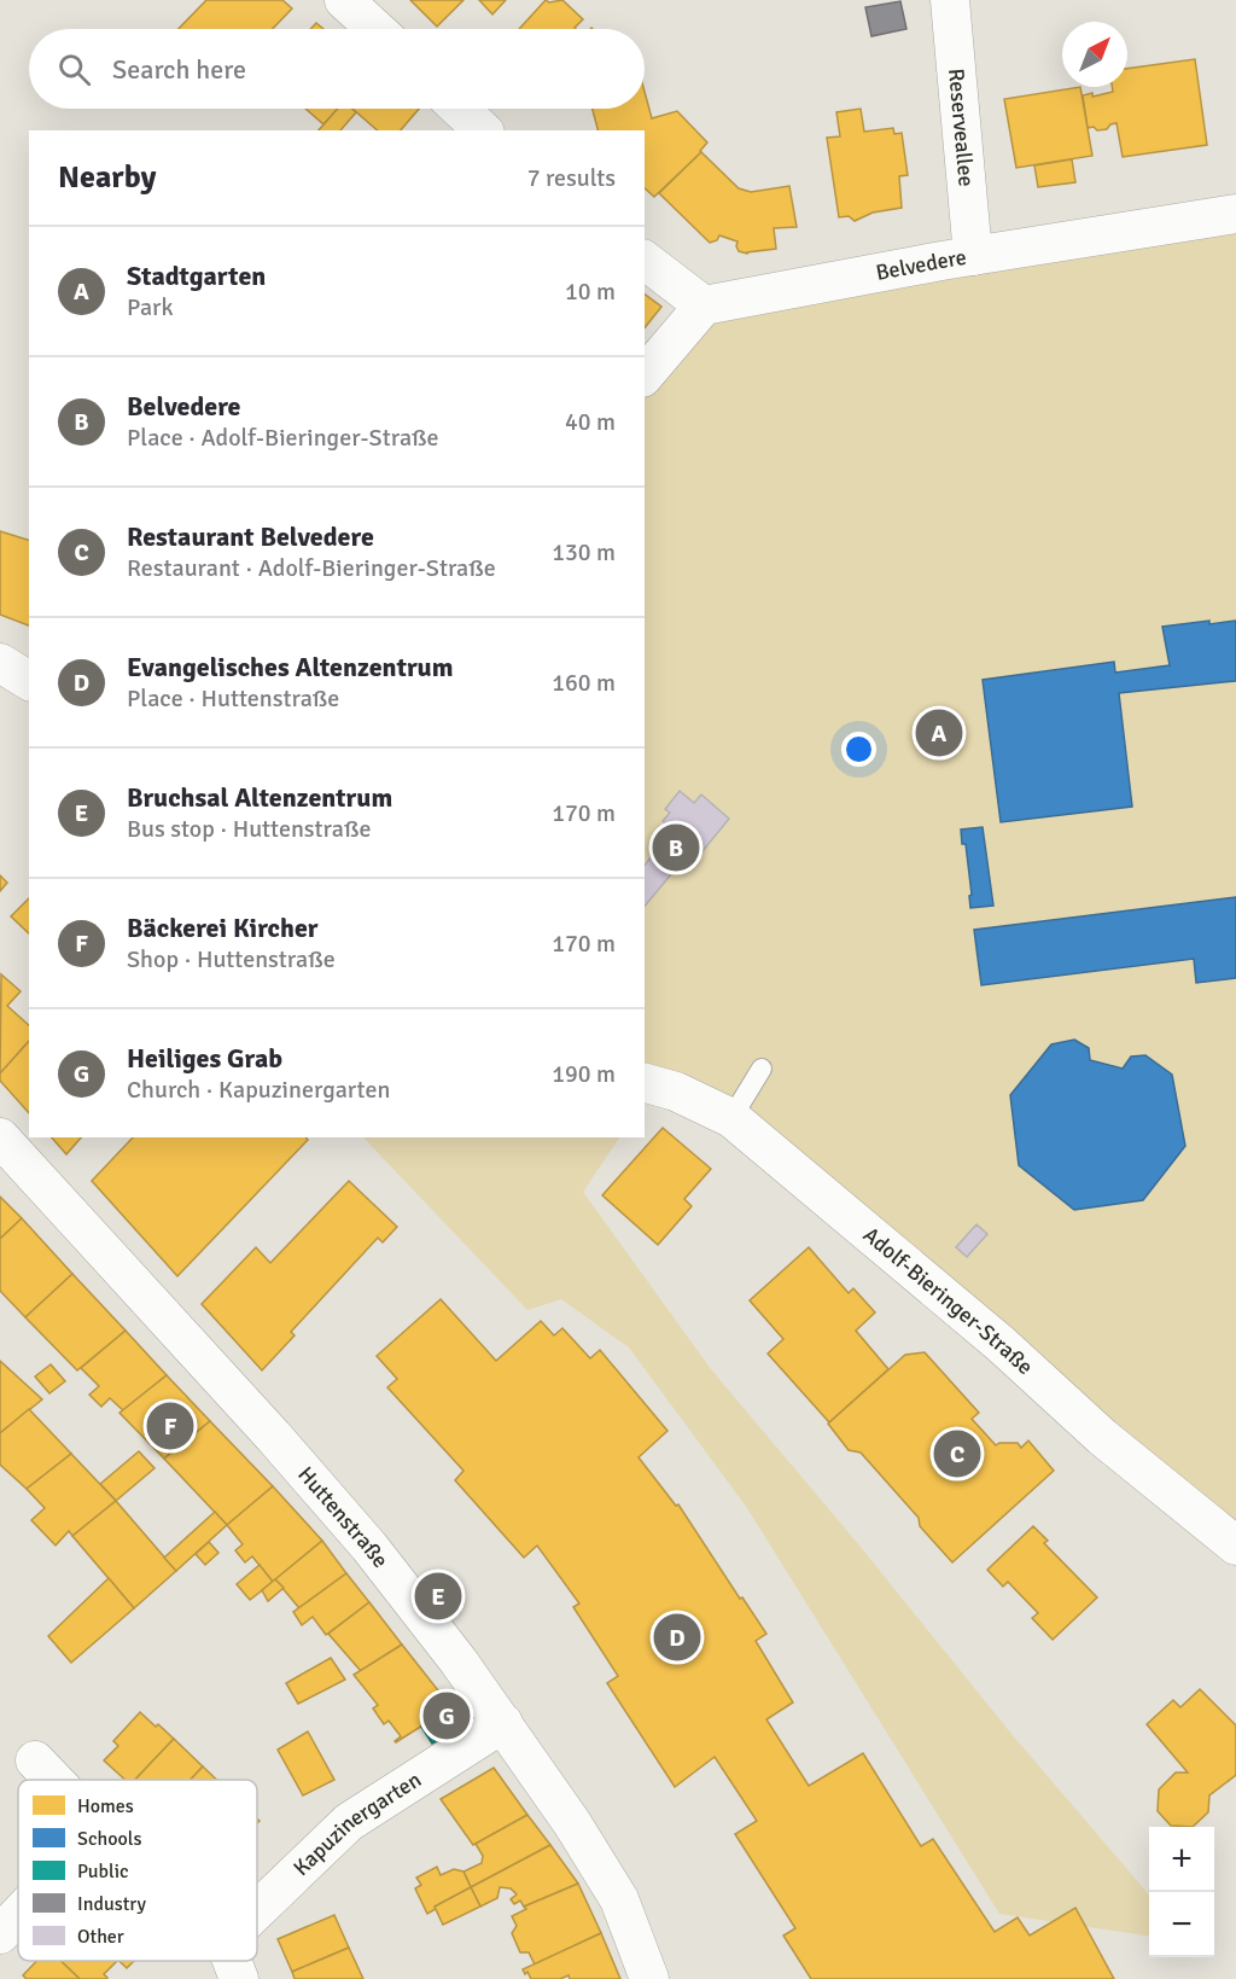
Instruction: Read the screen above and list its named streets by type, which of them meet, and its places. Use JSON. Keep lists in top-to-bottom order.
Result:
{
  "streets": {
    "street": [
      "Reserveallee",
      "Belvedere",
      "Adolf-Bieringer-Straße",
      "Huttenstraße",
      "Kapuzinergarten"
    ]
  },
  "crossings": [
    ["Reserveallee", "Belvedere"],
    ["Huttenstraße", "Kapuzinergarten"]
  ],
  "legend": [
    "Homes",
    "Schools",
    "Public",
    "Industry",
    "Other"
  ],
  "north": "top right",
  "page": {
    "search": "Search here",
    "heading": ["Nearby", "7 results"],
    "list": [
      {
        "mark": "A",
        "name": "Stadtgarten",
        "note": "Park",
        "value": "10 m"
      },
      {
        "mark": "B",
        "name": "Belvedere",
        "note": "Place · Adolf-Bieringer-Straße",
        "value": "40 m"
      },
      {
        "mark": "C",
        "name": "Restaurant Belvedere",
        "note": "Restaurant · Adolf-Bieringer-Straße",
        "value": "130 m"
      },
      {
        "mark": "D",
        "name": "Evangelisches Altenzentrum",
        "note": "Place · Huttenstraße",
        "value": "160 m"
      },
      {
        "mark": "E",
        "name": "Bruchsal Altenzentrum",
        "note": "Bus stop · Huttenstraße",
        "value": "170 m"
      },
      {
        "mark": "F",
        "name": "Bäckerei Kircher",
        "note": "Shop · Huttenstraße",
        "value": "170 m"
      },
      {
        "mark": "G",
        "name": "Heiliges Grab",
        "note": "Church · Kapuzinergarten",
        "value": "190 m"
      }
    ],
    "pins": [
      "A",
      "B",
      "F",
      "C",
      "E",
      "D",
      "G"
    ],
    "map_buttons": ["+", "−"]
  }
}
